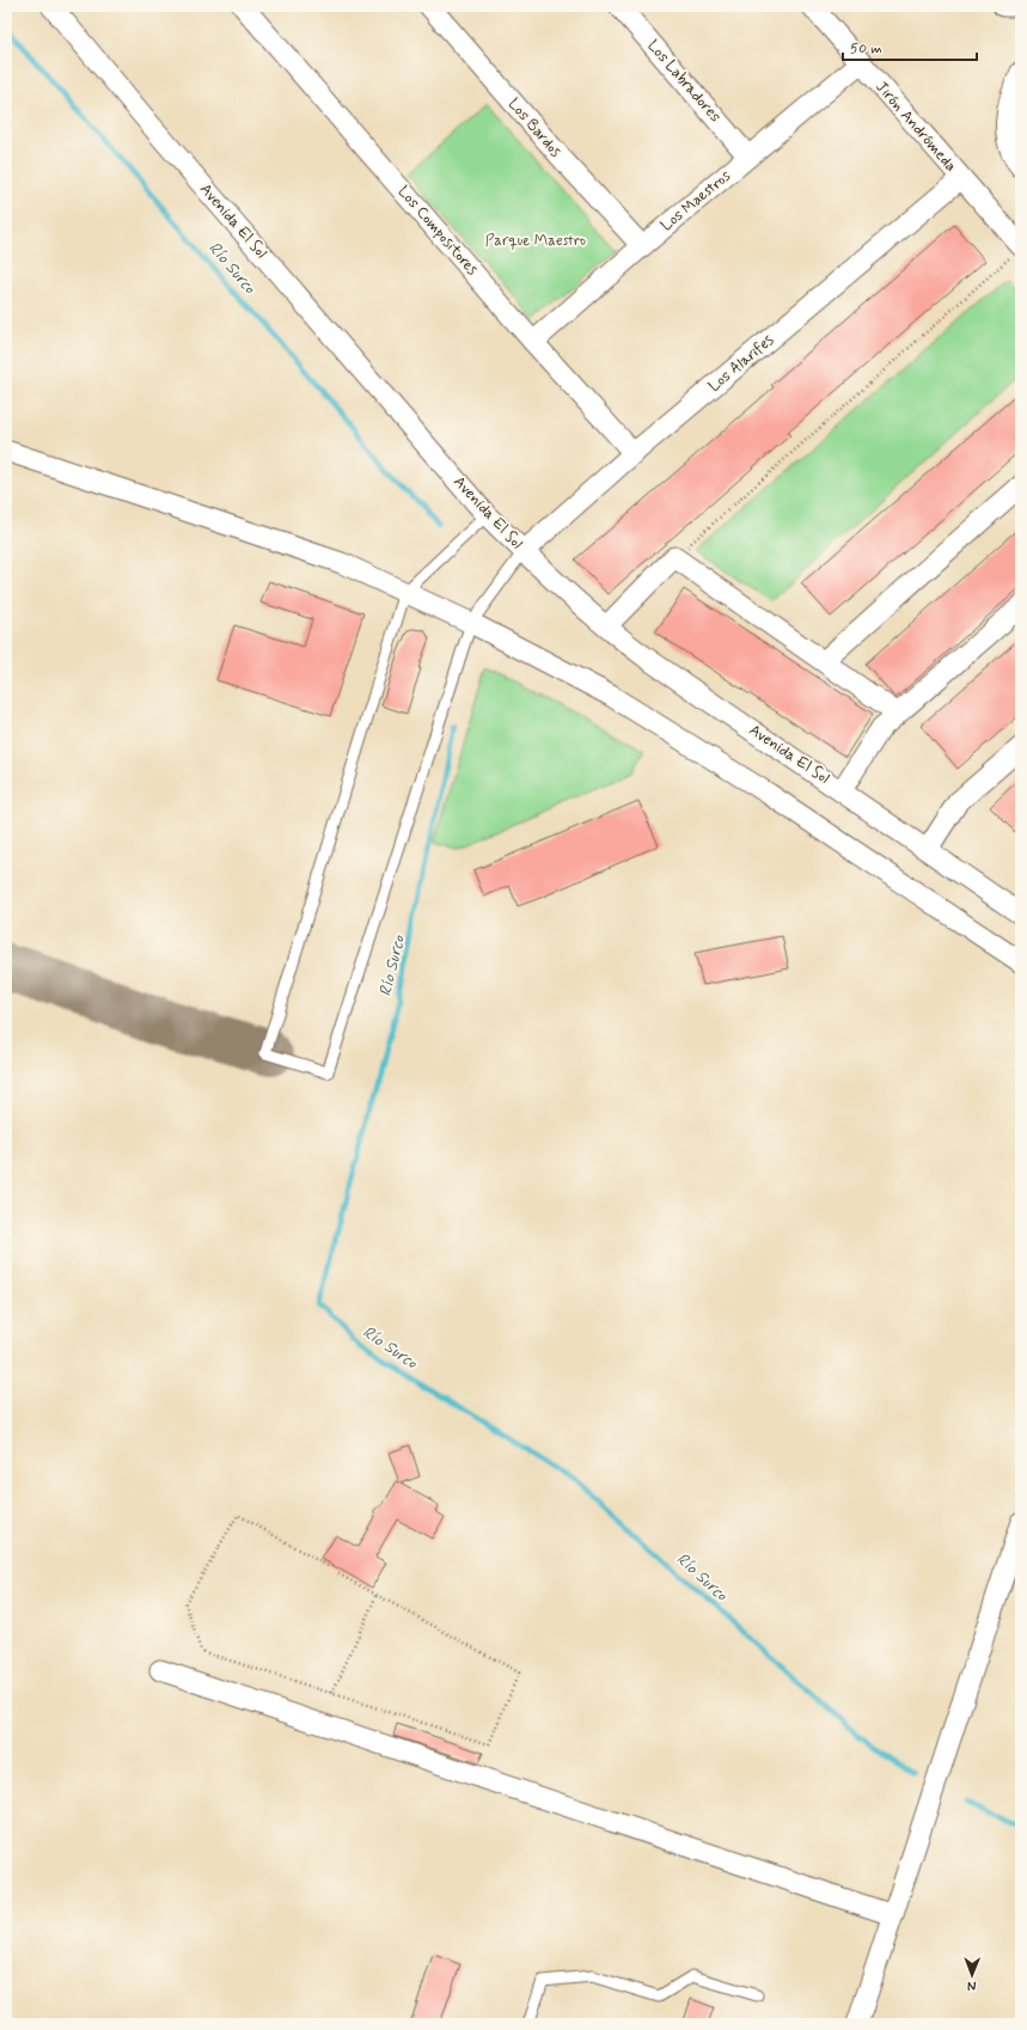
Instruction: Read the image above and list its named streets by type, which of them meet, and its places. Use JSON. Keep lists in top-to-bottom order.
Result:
{
  "streets": {
    "street": [
      "Los Labradores",
      "Jirón Andrómeda",
      "Los Bardos",
      "Los Maestros",
      "Avenida El Sol",
      "Los Compositores",
      "Los Alarifes"
    ]
  },
  "crossings": [
    ["Los Labradores", "Los Maestros"],
    ["Jirón Andrómeda", "Los Maestros"],
    ["Jirón Andrómeda", "Los Alarifes"],
    ["Los Bardos", "Los Maestros"],
    ["Los Maestros", "Los Compositores"],
    ["Avenida El Sol", "Los Alarifes"],
    ["Los Compositores", "Los Alarifes"]
  ],
  "water": ["Río Surco"],
  "parks": ["Parque Maestro"],
  "scale_bar": "50 m",
  "north": "bottom"
}
